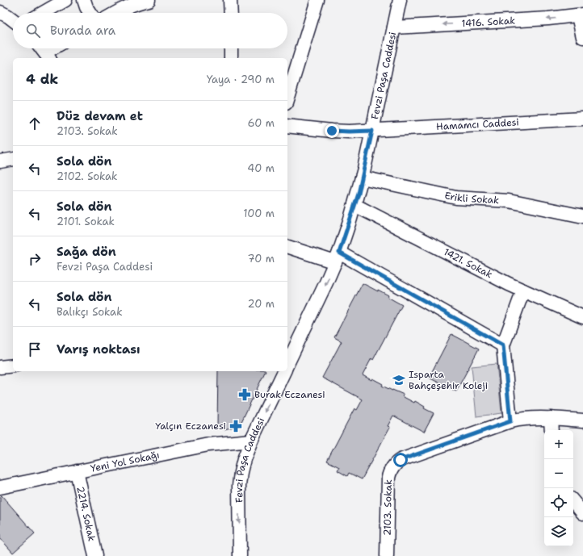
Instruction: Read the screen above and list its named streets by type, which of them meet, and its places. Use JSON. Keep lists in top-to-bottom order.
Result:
{
  "streets": {
    "street": [
      "1416. Sokak",
      "Fevzi Paşa Caddesi",
      "Hamamcı Caddesi",
      "Erikli Sokak",
      "1421. Sokak",
      "Yeni Yol Sokağı",
      "2103. Sokak",
      "2214. Sokak"
    ]
  },
  "crossings": [
    ["1416. Sokak", "Fevzi Paşa Caddesi"],
    ["Fevzi Paşa Caddesi", "Hamamcı Caddesi"],
    ["Fevzi Paşa Caddesi", "Erikli Sokak"],
    ["Fevzi Paşa Caddesi", "1421. Sokak"],
    ["Fevzi Paşa Caddesi", "Yeni Yol Sokağı"],
    ["Yeni Yol Sokağı", "2214. Sokak"]
  ],
  "one_way": ["1416. Sokak", "Fevzi Paşa Caddesi"],
  "places": {
    "school or university": ["Isparta Bahçeşehir Koleji"],
    "pharmacy": ["Burak Eczanesi", "Yalçın Eczanesi"]
  },
  "page": {
    "search": "Burada ara",
    "heading": ["4 dk", "Yaya · 290 m"],
    "list": [
      ["Düz devam et", "2103. Sokak", "60 m"],
      ["Sola dön", "2102. Sokak", "40 m"],
      ["Sola dön", "2101. Sokak", "100 m"],
      ["Sağa dön", "Fevzi Paşa Caddesi", "70 m"],
      ["Sola dön", "Balıkçı Sokak", "20 m"],
      "Varış noktası"
    ],
    "map_buttons": ["+", "−"]
  }
}
